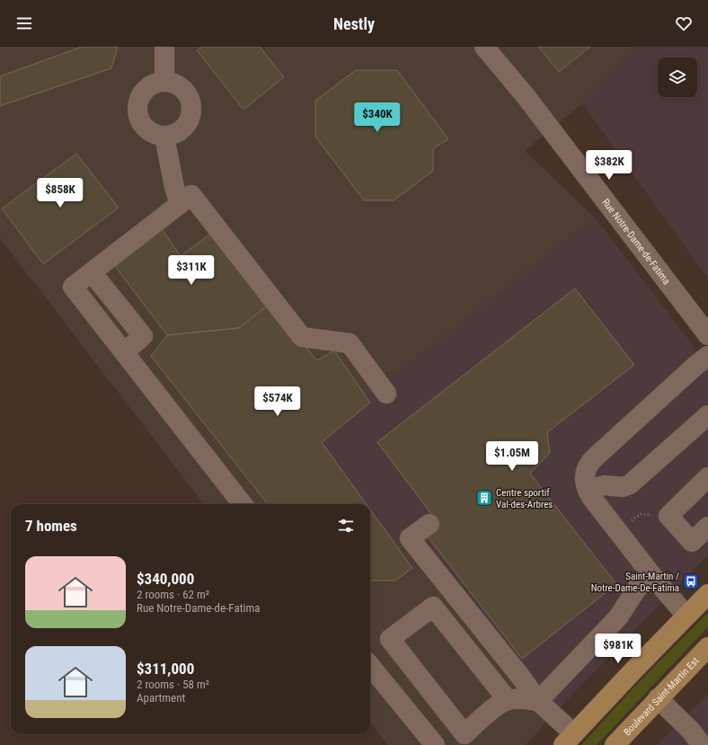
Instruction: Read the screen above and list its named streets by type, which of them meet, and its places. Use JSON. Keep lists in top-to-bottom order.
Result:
{
  "streets": {
    "main road": ["Boulevard Saint-Martin Est"],
    "street": ["Rue Notre-Dame-de-Fatima"]
  },
  "places": {
    "building": ["Centre sportif Val-des-Arbres"],
    "bus stop": ["Saint-Martin / Notre-Dame-De-Fatima"]
  },
  "page": {
    "header": "Nestly",
    "price": [
      "$340K",
      "$382K",
      "$858K",
      "$311K",
      "$574K",
      "$1.05M",
      "$981K"
    ],
    "heading": "7 homes",
    "list": [
      {
        "name": "$340,000",
        "note": "2 rooms · 62 m² · Rue Notre-Dame-de-Fatima"
      },
      {
        "name": "$311,000",
        "note": "2 rooms · 58 m² · Apartment"
      }
    ]
  }
}
